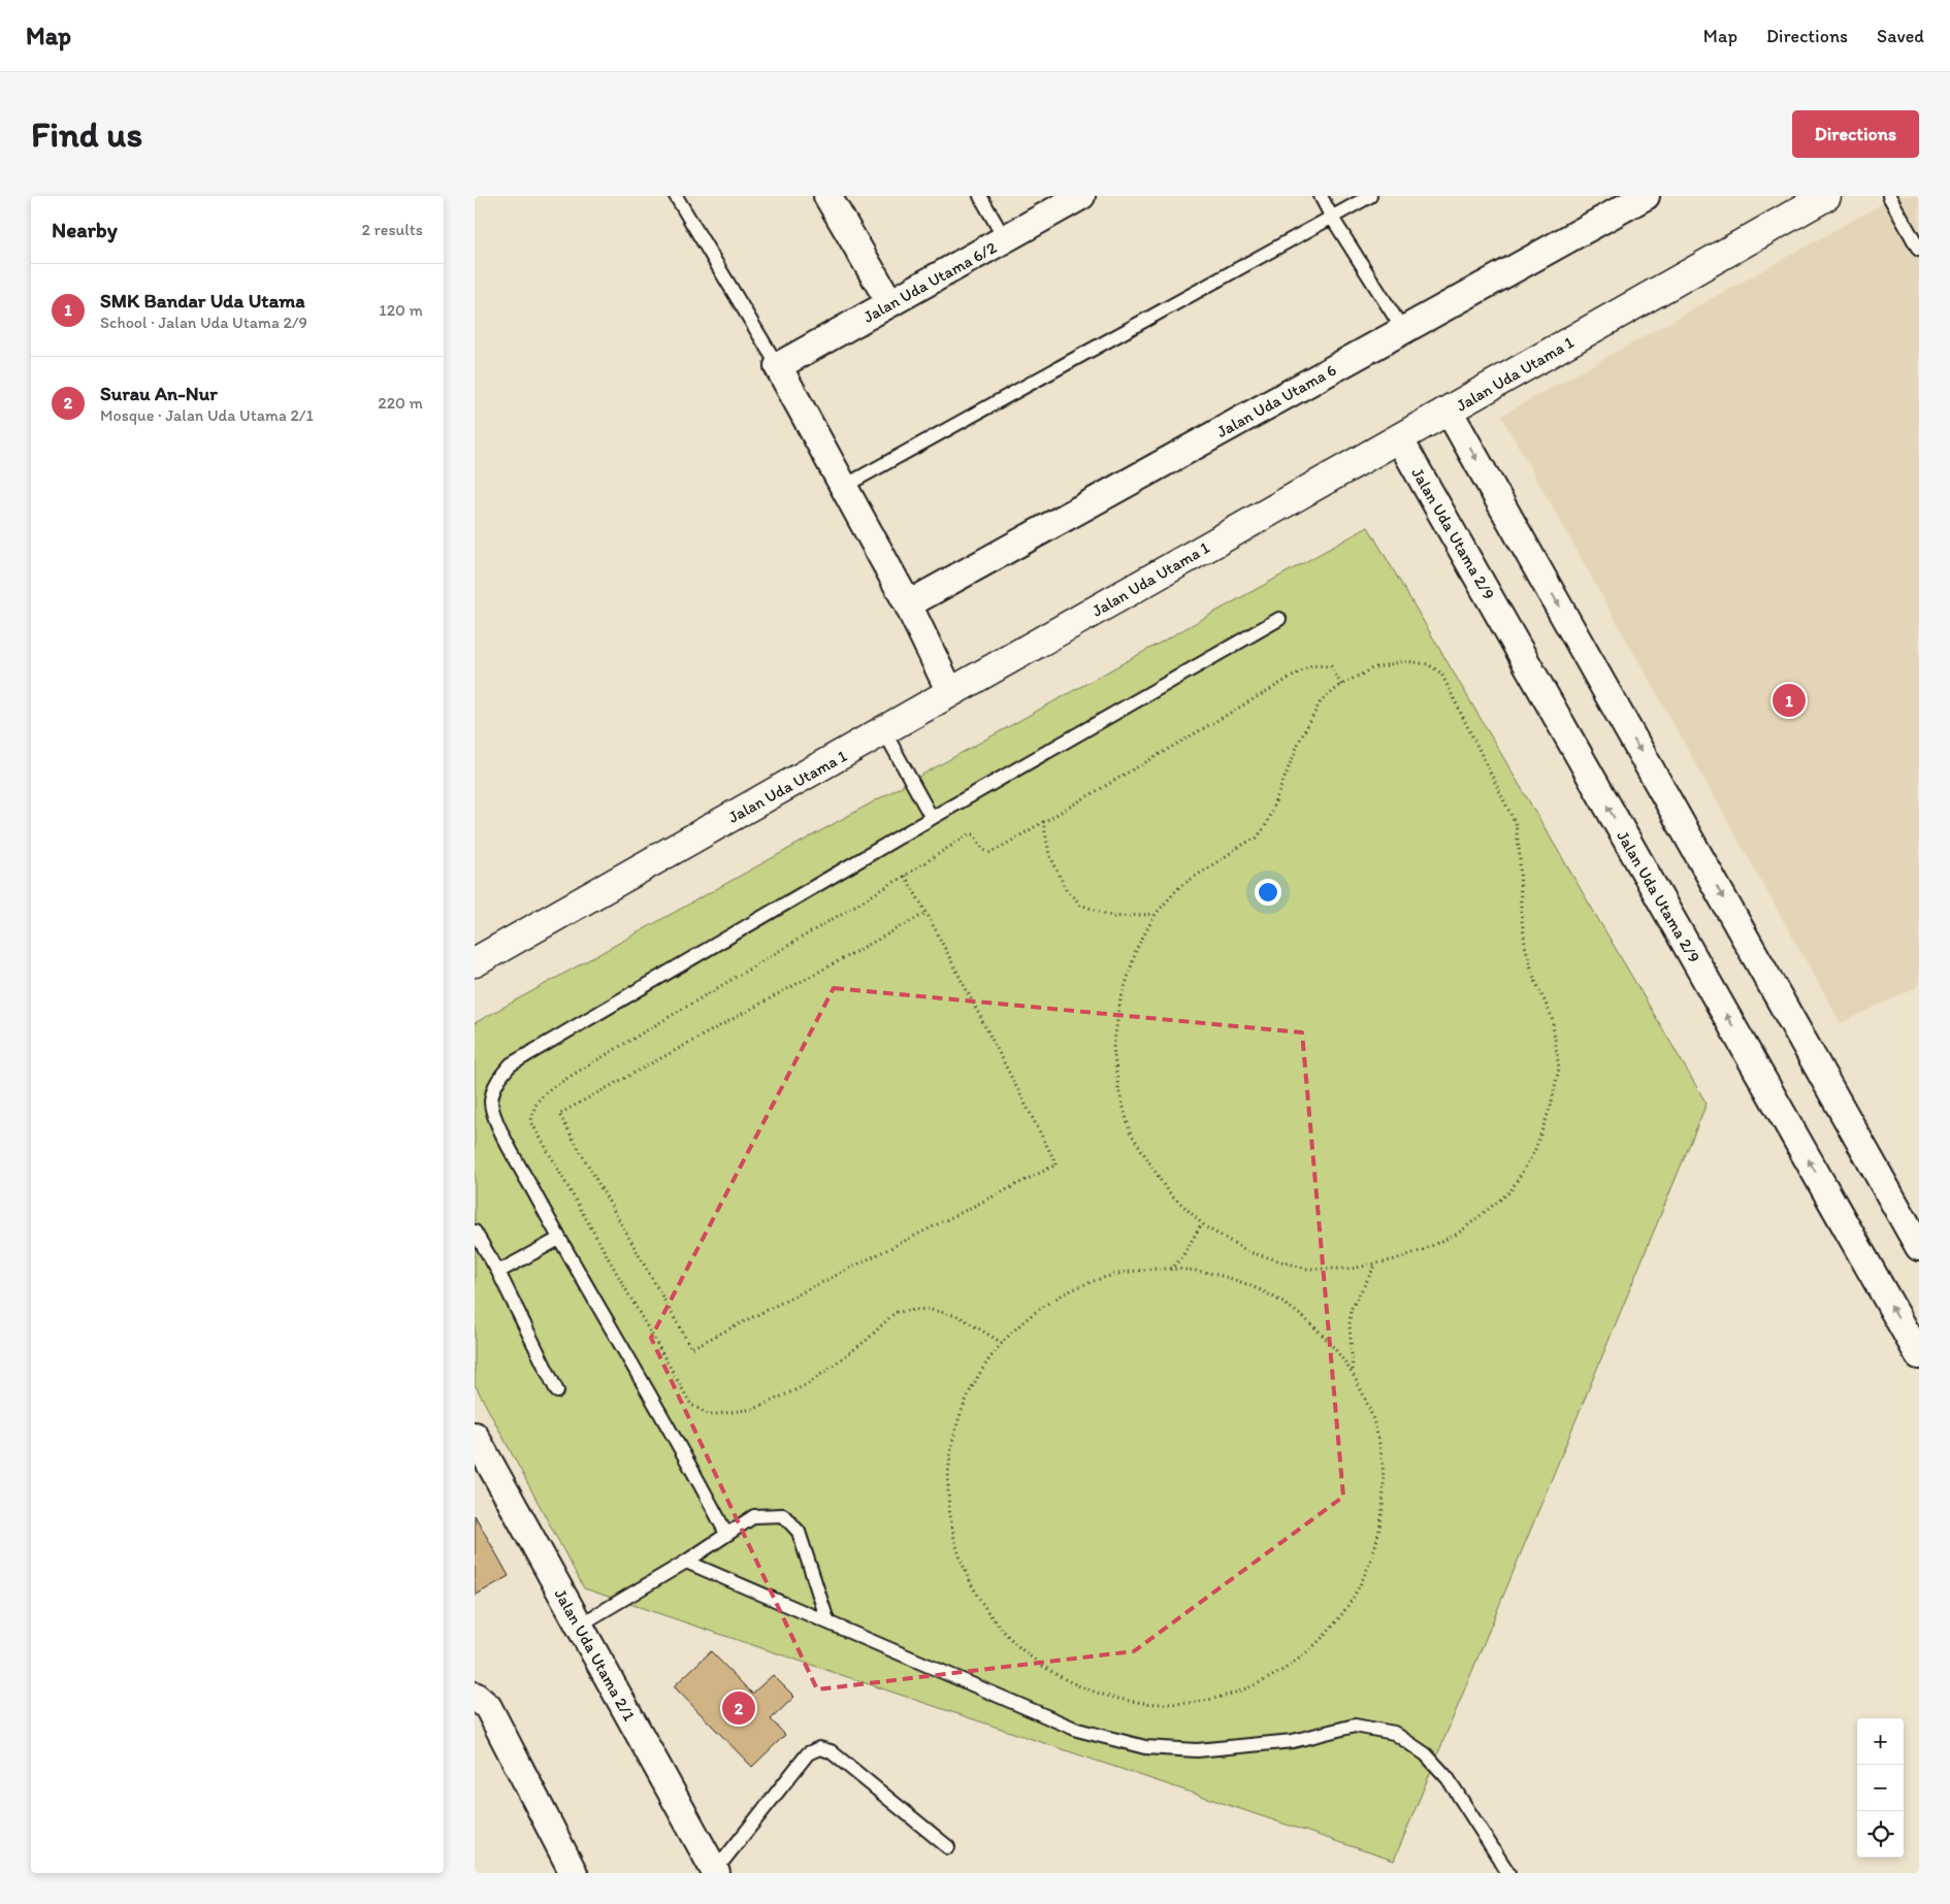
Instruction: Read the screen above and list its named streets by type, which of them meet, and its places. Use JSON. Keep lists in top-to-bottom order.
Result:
{
  "streets": {
    "street": [
      "Jalan Uda Utama 6/2",
      "Jalan Uda Utama 1",
      "Jalan Uda Utama 6",
      "Jalan Uda Utama 2/9",
      "Jalan Uda Utama 2/1"
    ]
  },
  "crossings": [
    ["Jalan Uda Utama 1", "Jalan Uda Utama 2/9"]
  ],
  "page": {
    "header": "Map",
    "nav": ["Map", "Directions", "Saved"],
    "buttons": "Directions",
    "title": "Find us",
    "heading": ["Nearby", "2 results"],
    "list": [
      {
        "mark": "1",
        "name": "SMK Bandar Uda Utama",
        "note": "School · Jalan Uda Utama 2/9",
        "value": "120 m"
      },
      {
        "mark": "2",
        "name": "Surau An-Nur",
        "note": "Mosque · Jalan Uda Utama 2/1",
        "value": "220 m"
      }
    ],
    "pins": ["1", "2"],
    "map_buttons": ["+", "−"]
  }
}
